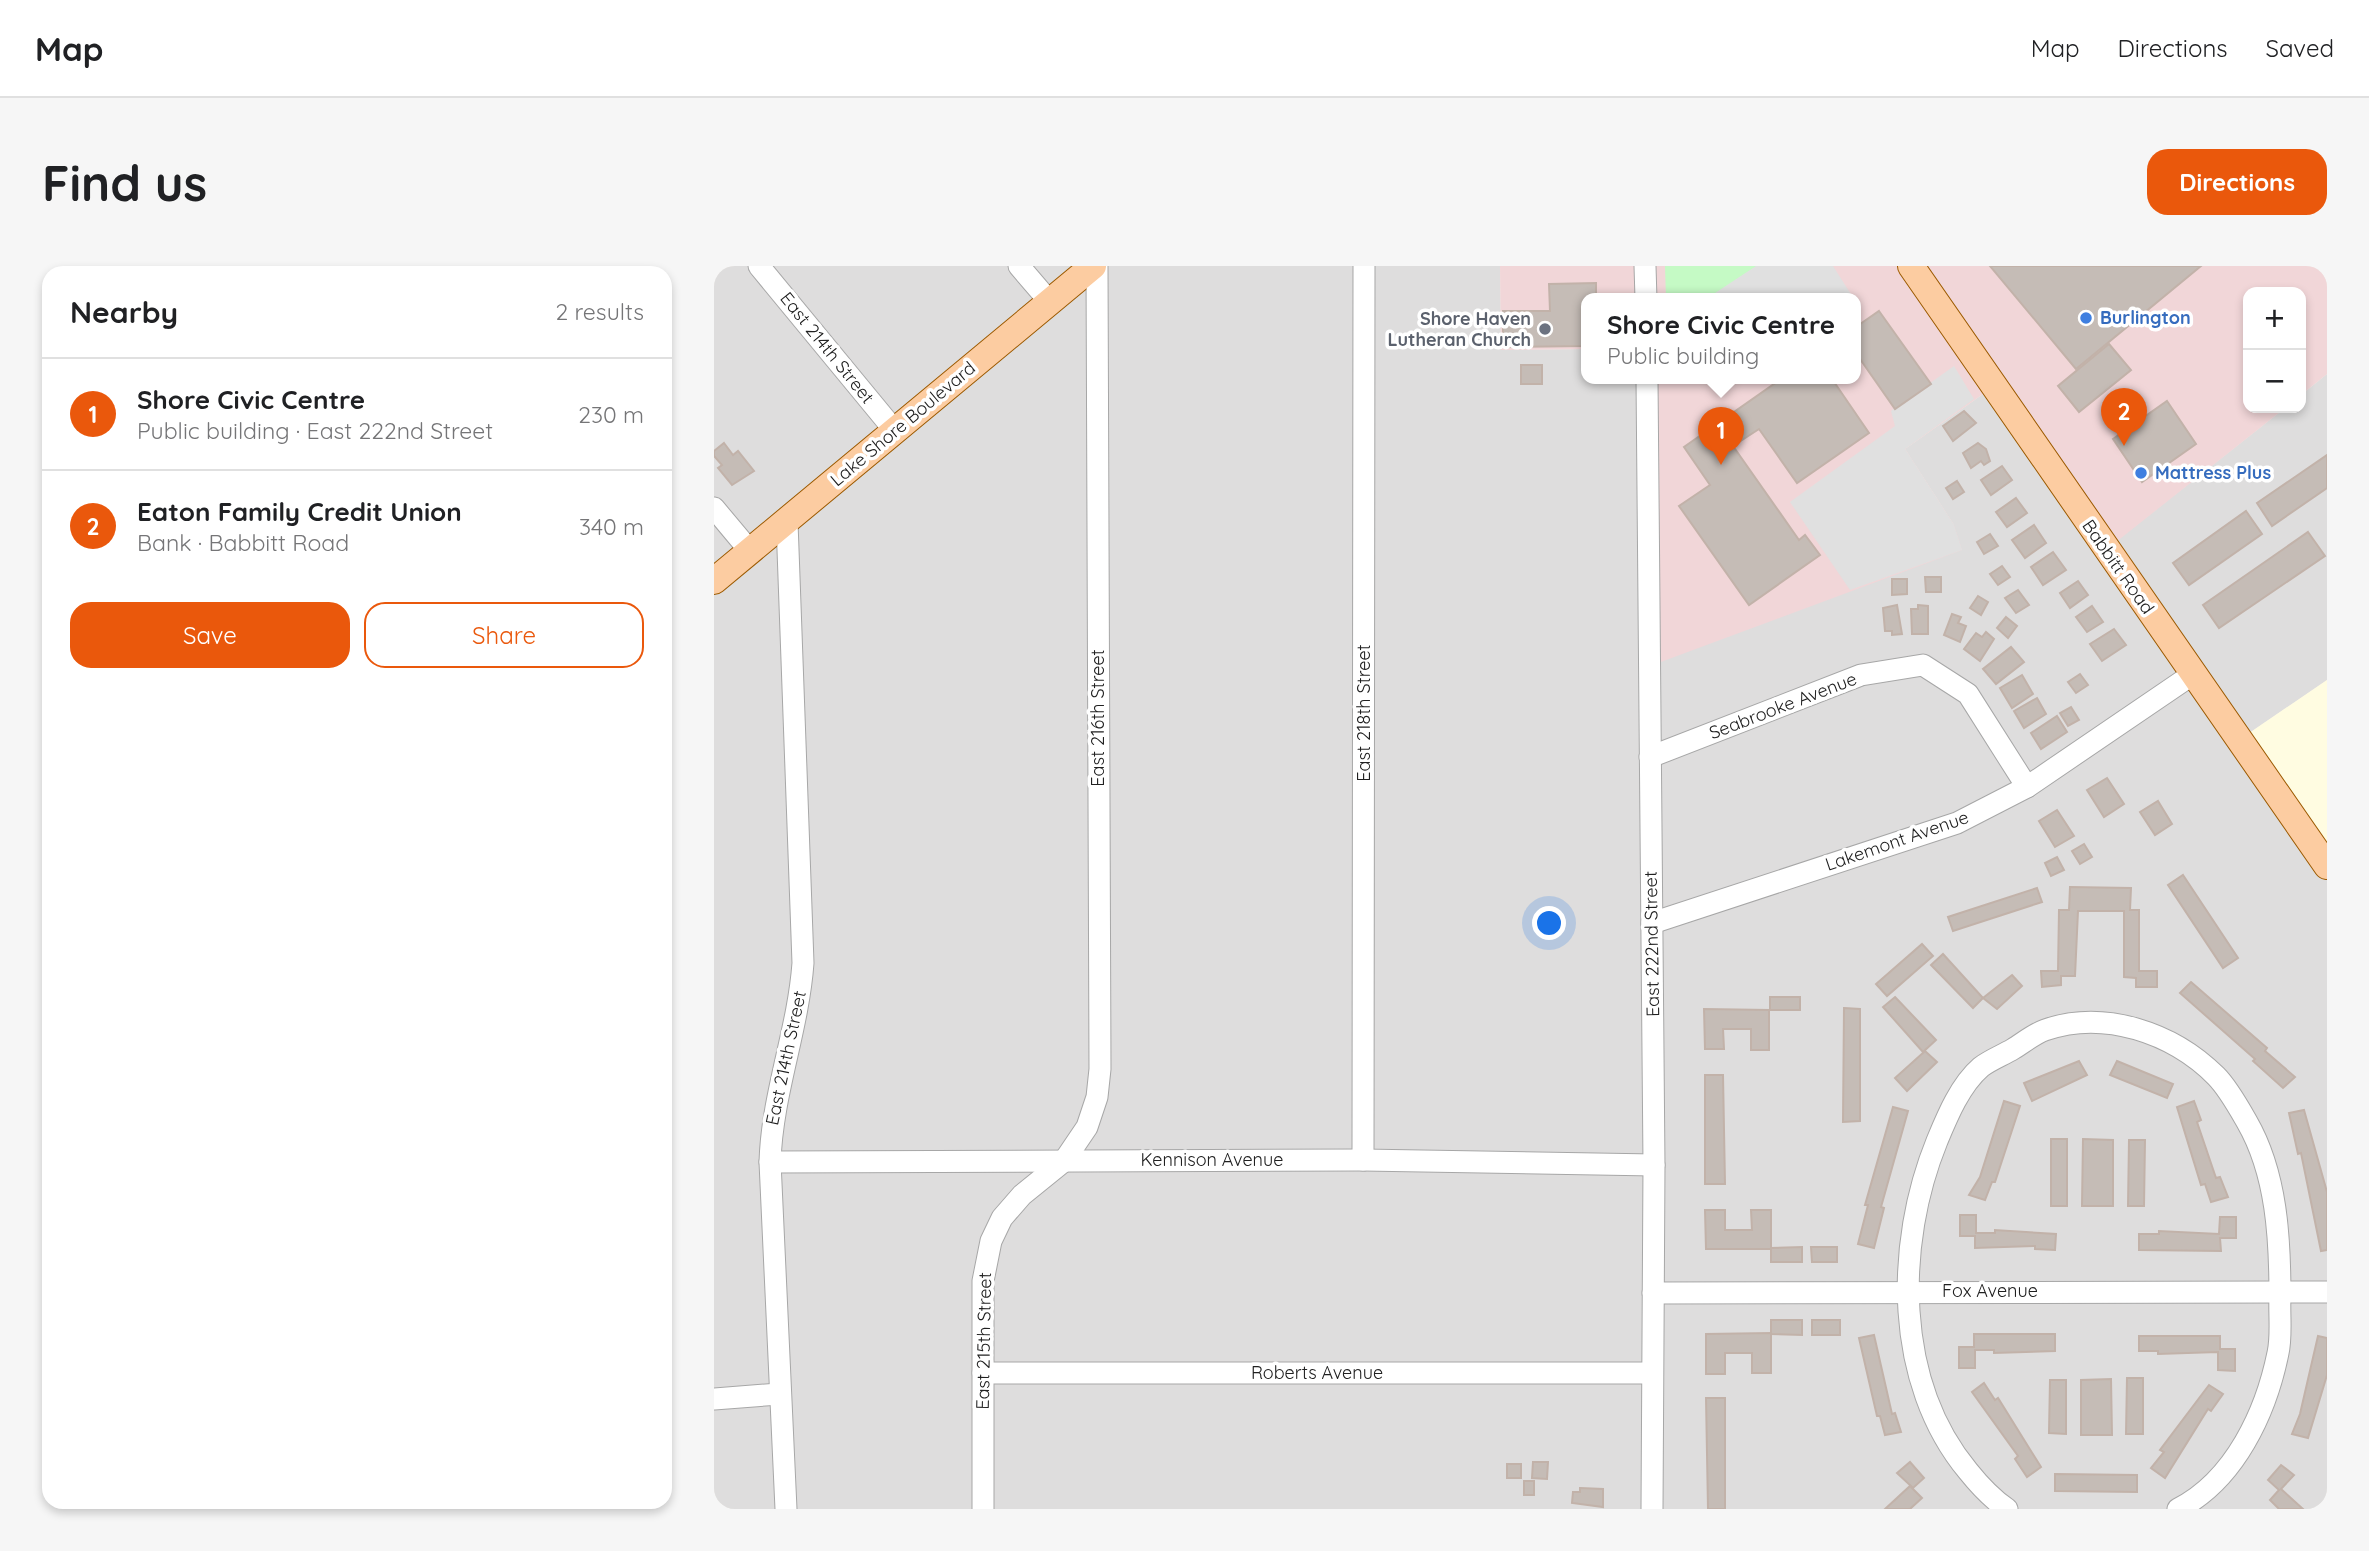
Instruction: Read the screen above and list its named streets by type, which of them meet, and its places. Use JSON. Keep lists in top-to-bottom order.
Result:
{
  "streets": {
    "main road": ["Lake Shore Boulevard", "Babbitt Road"],
    "street": [
      "East 214th Street",
      "Seabrooke Avenue",
      "East 218th Street",
      "East 216th Street",
      "Lakemont Avenue",
      "East 222nd Street",
      "Kennison Avenue",
      "Fox Avenue",
      "East 215th Street",
      "Roberts Avenue"
    ]
  },
  "crossings": [
    ["East 214th Street", "Lake Shore Boulevard"],
    ["East 214th Street", "Kennison Avenue"],
    ["Lake Shore Boulevard", "East 216th Street"],
    ["Babbitt Road", "Lakemont Avenue"],
    ["Seabrooke Avenue", "Lakemont Avenue"],
    ["Seabrooke Avenue", "East 222nd Street"],
    ["East 218th Street", "Kennison Avenue"],
    ["East 216th Street", "Kennison Avenue"],
    ["East 216th Street", "East 215th Street"],
    ["Lakemont Avenue", "East 222nd Street"],
    ["East 222nd Street", "Kennison Avenue"],
    ["East 222nd Street", "Fox Avenue"],
    ["East 222nd Street", "Roberts Avenue"],
    ["Kennison Avenue", "East 215th Street"],
    ["East 215th Street", "Roberts Avenue"]
  ],
  "places": ["Burlington", "Shore Haven Lutheran Church", "Mattress Plus"],
  "page": {
    "header": "Map",
    "nav": ["Map", "Directions", "Saved"],
    "buttons": [
      "Directions",
      ["Save", "Share"]
    ],
    "title": "Find us",
    "heading": ["Nearby", "2 results"],
    "map_buttons": ["+", "−"],
    "popup": ["Shore Civic Centre", "Public building"],
    "list": [
      {
        "mark": "1",
        "name": "Shore Civic Centre",
        "note": "Public building · East 222nd Street",
        "value": "230 m"
      },
      {
        "mark": "2",
        "name": "Eaton Family Credit Union",
        "note": "Bank · Babbitt Road",
        "value": "340 m"
      }
    ],
    "pins": ["2", "1"]
  }
}
